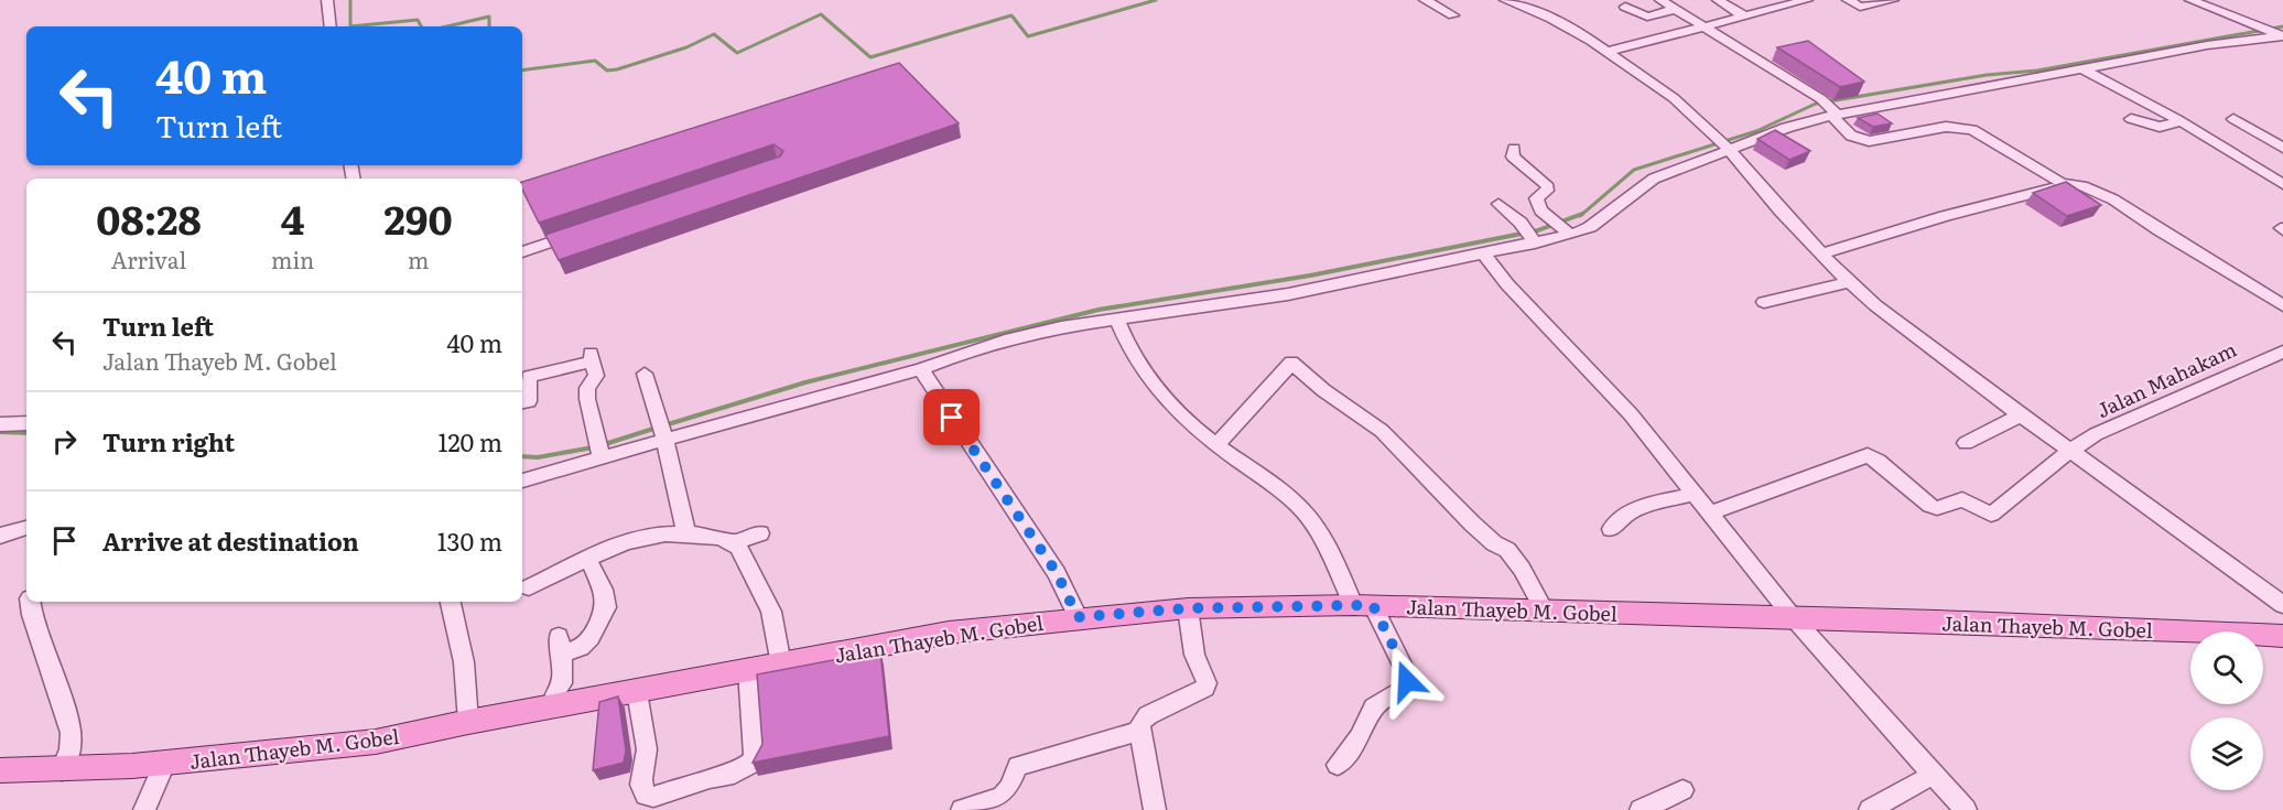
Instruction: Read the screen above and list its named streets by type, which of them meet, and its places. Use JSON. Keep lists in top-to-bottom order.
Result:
{
  "streets": {
    "main road": ["Jalan Thayeb M. Gobel"],
    "street": ["Jalan Mahakam"]
  },
  "page": {
    "turn": ["40 m", "Turn left"],
    "eta": [
      "08:28",
      "Arrival",
      "4",
      "min",
      "290",
      "m"
    ],
    "list": [
      {
        "name": "Turn left",
        "note": "Jalan Thayeb M. Gobel",
        "value": "40 m"
      },
      {
        "name": "Turn right",
        "value": "120 m"
      },
      {
        "name": "Arrive at destination",
        "value": "130 m"
      }
    ]
  }
}
